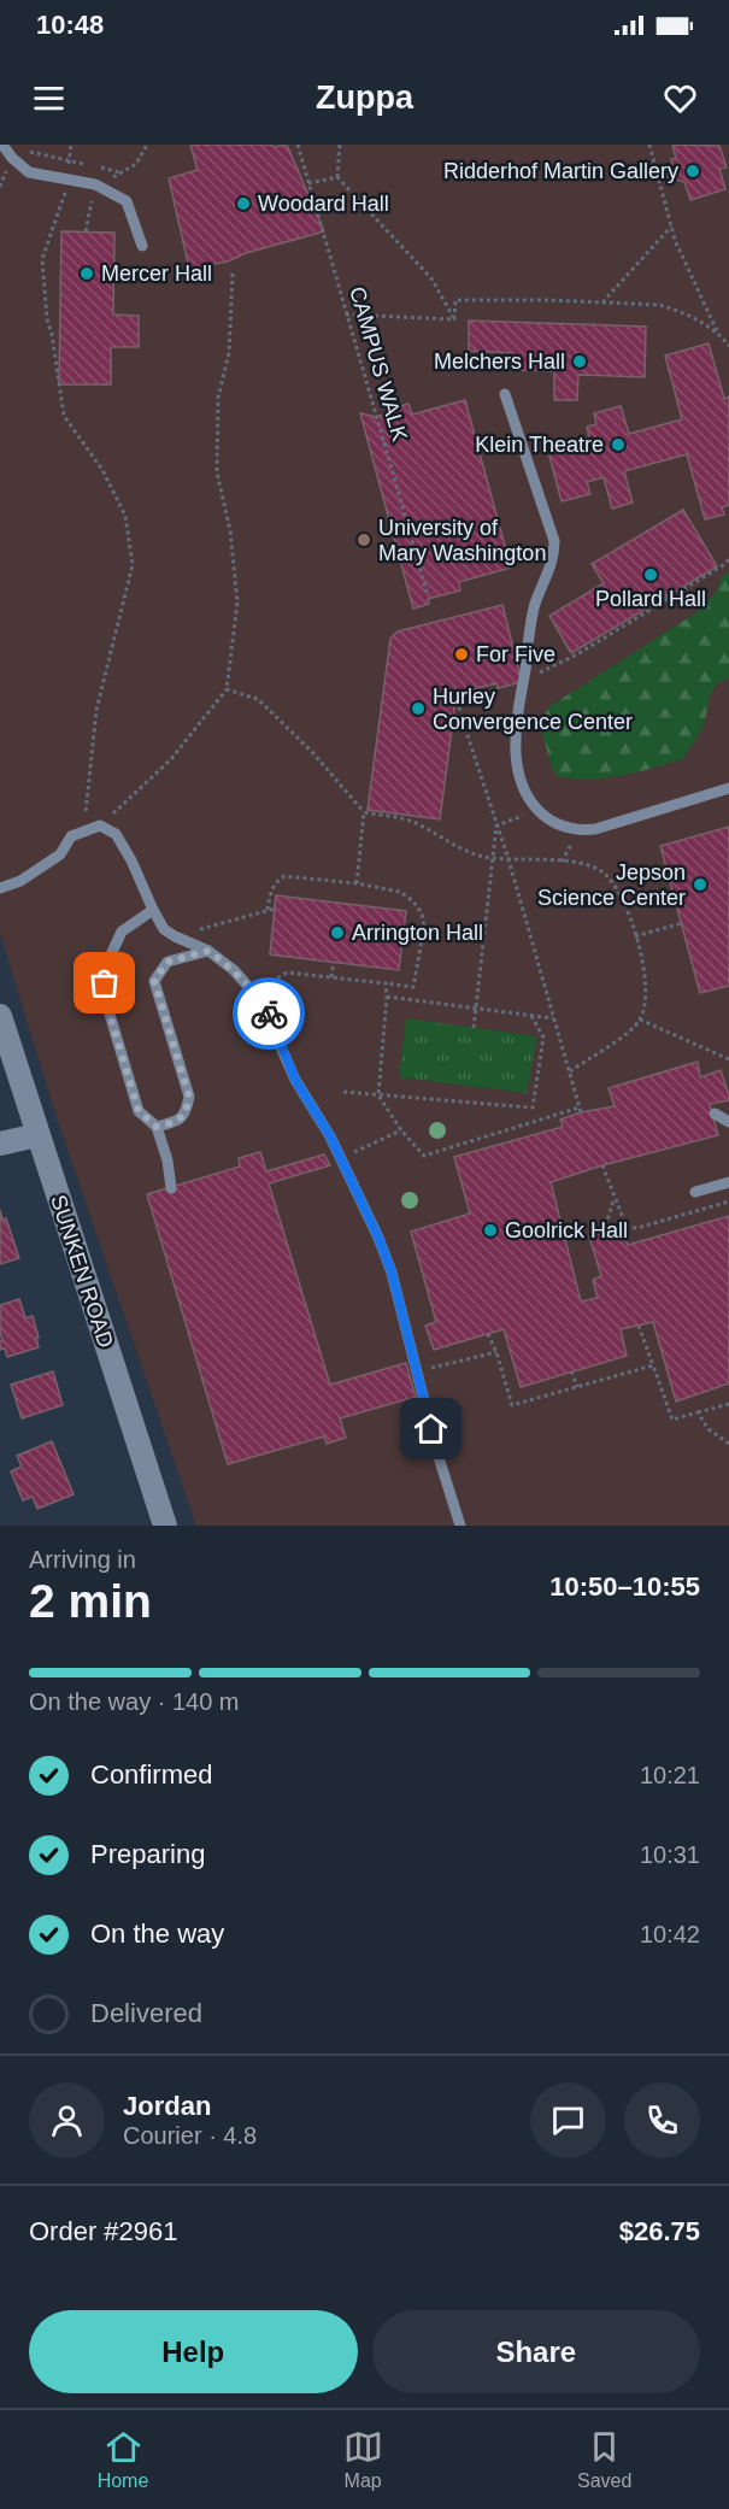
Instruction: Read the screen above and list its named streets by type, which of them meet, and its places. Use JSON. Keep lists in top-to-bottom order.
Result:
{
  "streets": {
    "street": ["SUNKEN ROAD"],
    "path": ["CAMPUS WALK"]
  },
  "places": [
    "Ridderhof Martin Gallery",
    "Woodard Hall",
    "Mercer Hall",
    "Melchers Hall",
    "Klein Theatre",
    "University of Mary Washington",
    "Pollard Hall",
    "For Five",
    "Hurley Convergence Center",
    "Jepson Science Center",
    "Arrington Hall",
    "Goolrick Hall"
  ],
  "page": {
    "status": "10:48",
    "header": "Zuppa",
    "heading": ["2 min", "Arriving in", "10:50–10:55"],
    "panel": [
      "Jordan",
      "Courier · 4.8",
      "Order #2961",
      "$26.75"
    ],
    "bar": "On the way · 140 m",
    "list": [
      ["Confirmed", "10:21"],
      ["Preparing", "10:31"],
      ["On the way", "10:42"],
      "Delivered"
    ],
    "buttons": ["Help", "Share"],
    "tabs": ["Home", "Map", "Saved"]
  }
}
